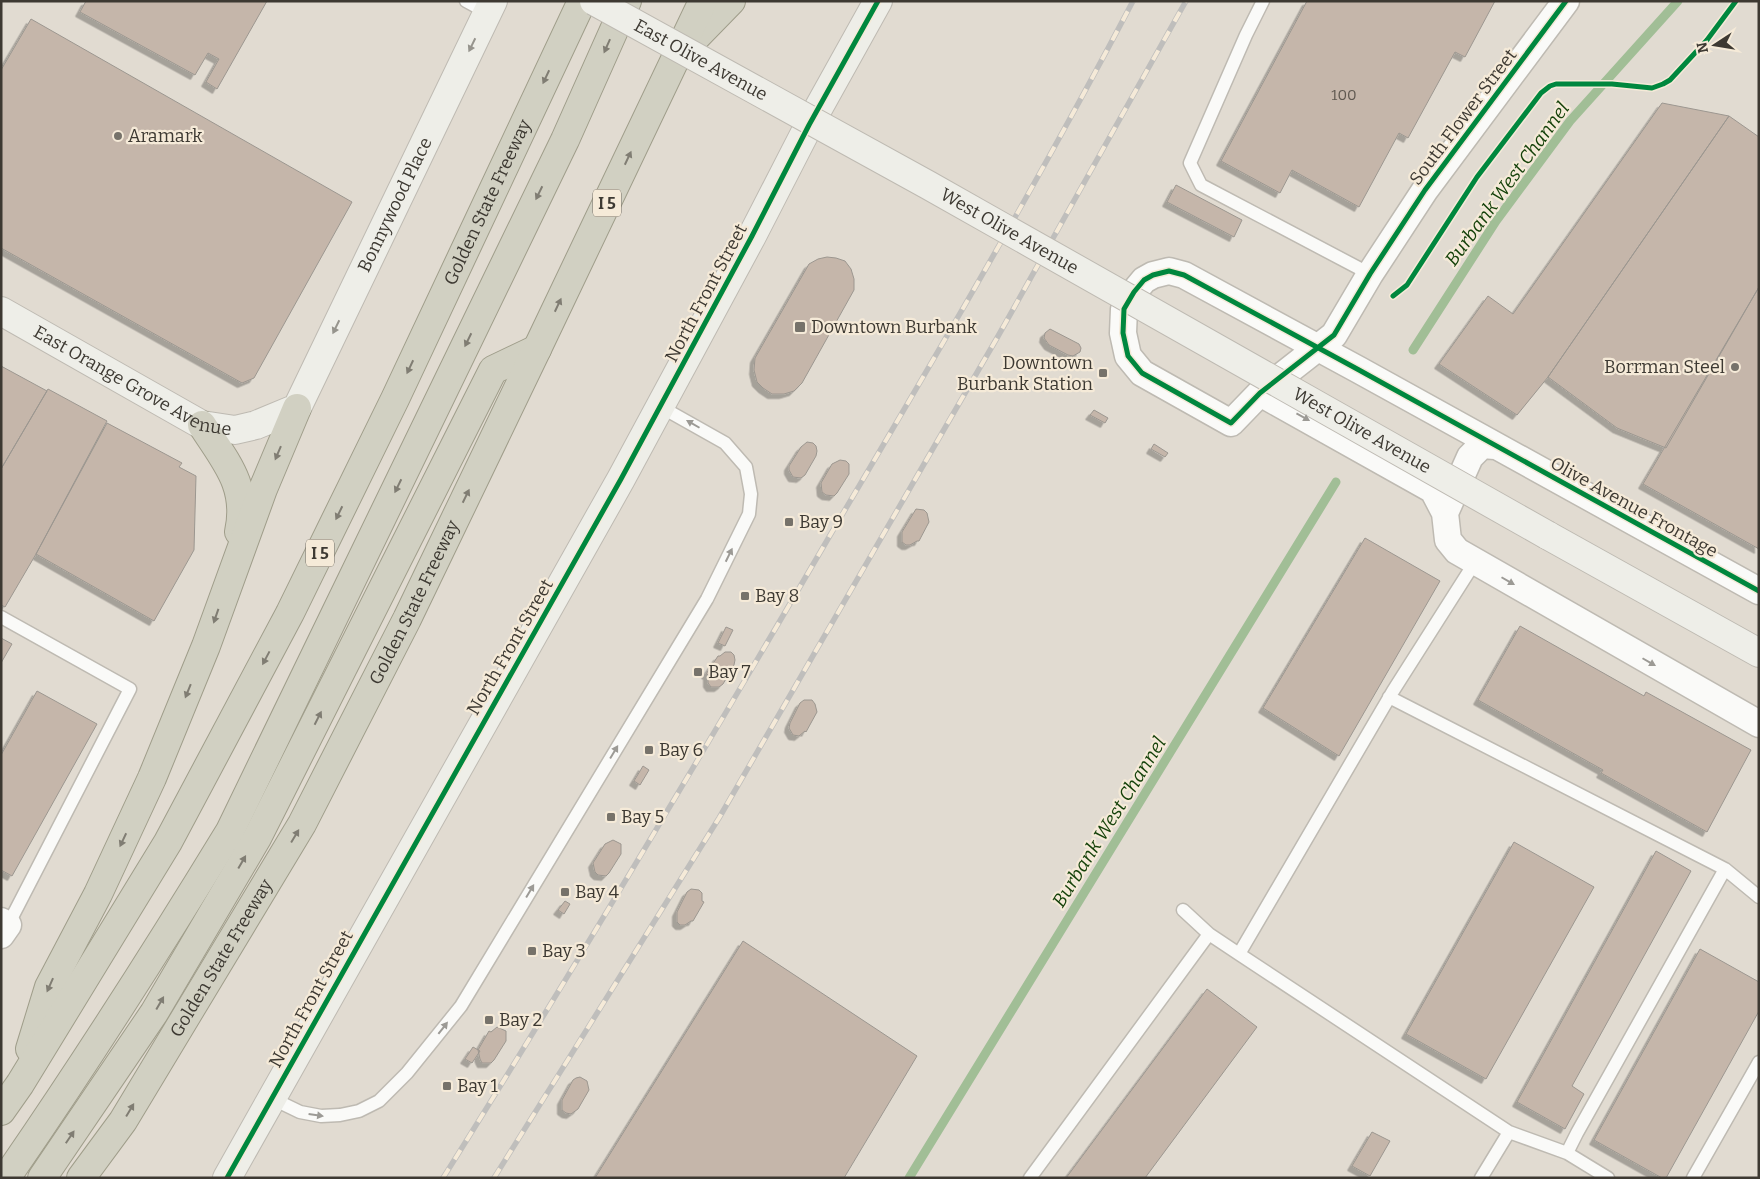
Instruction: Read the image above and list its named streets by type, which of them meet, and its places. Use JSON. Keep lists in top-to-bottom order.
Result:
{
  "streets": {
    "highway": ["Golden State Freeway", "I 5"],
    "main road": [
      "East Olive Avenue",
      "Bonnywood Place",
      "West Olive Avenue",
      "North Front Street",
      "East Orange Grove Avenue"
    ],
    "street": ["South Flower Street", "Olive Avenue Frontage"]
  },
  "crossings": [
    ["East Olive Avenue", "West Olive Avenue"],
    ["East Olive Avenue", "North Front Street"],
    ["South Flower Street", "Olive Avenue Frontage"],
    ["Bonnywood Place", "East Orange Grove Avenue"],
    ["West Olive Avenue", "North Front Street"]
  ],
  "one_way": ["Bonnywood Place"],
  "water": ["Burbank West Channel"],
  "places": {
    "other": ["Aramark", "Borrman Steel"],
    "transit": [
      "Downtown Burbank",
      "Downtown Burbank Station",
      "Bay 9",
      "Bay 8",
      "Bay 7",
      "Bay 6",
      "Bay 5",
      "Bay 4",
      "Bay 3",
      "Bay 2",
      "Bay 1"
    ]
  },
  "house_numbers": ["100"],
  "north": "left"
}
